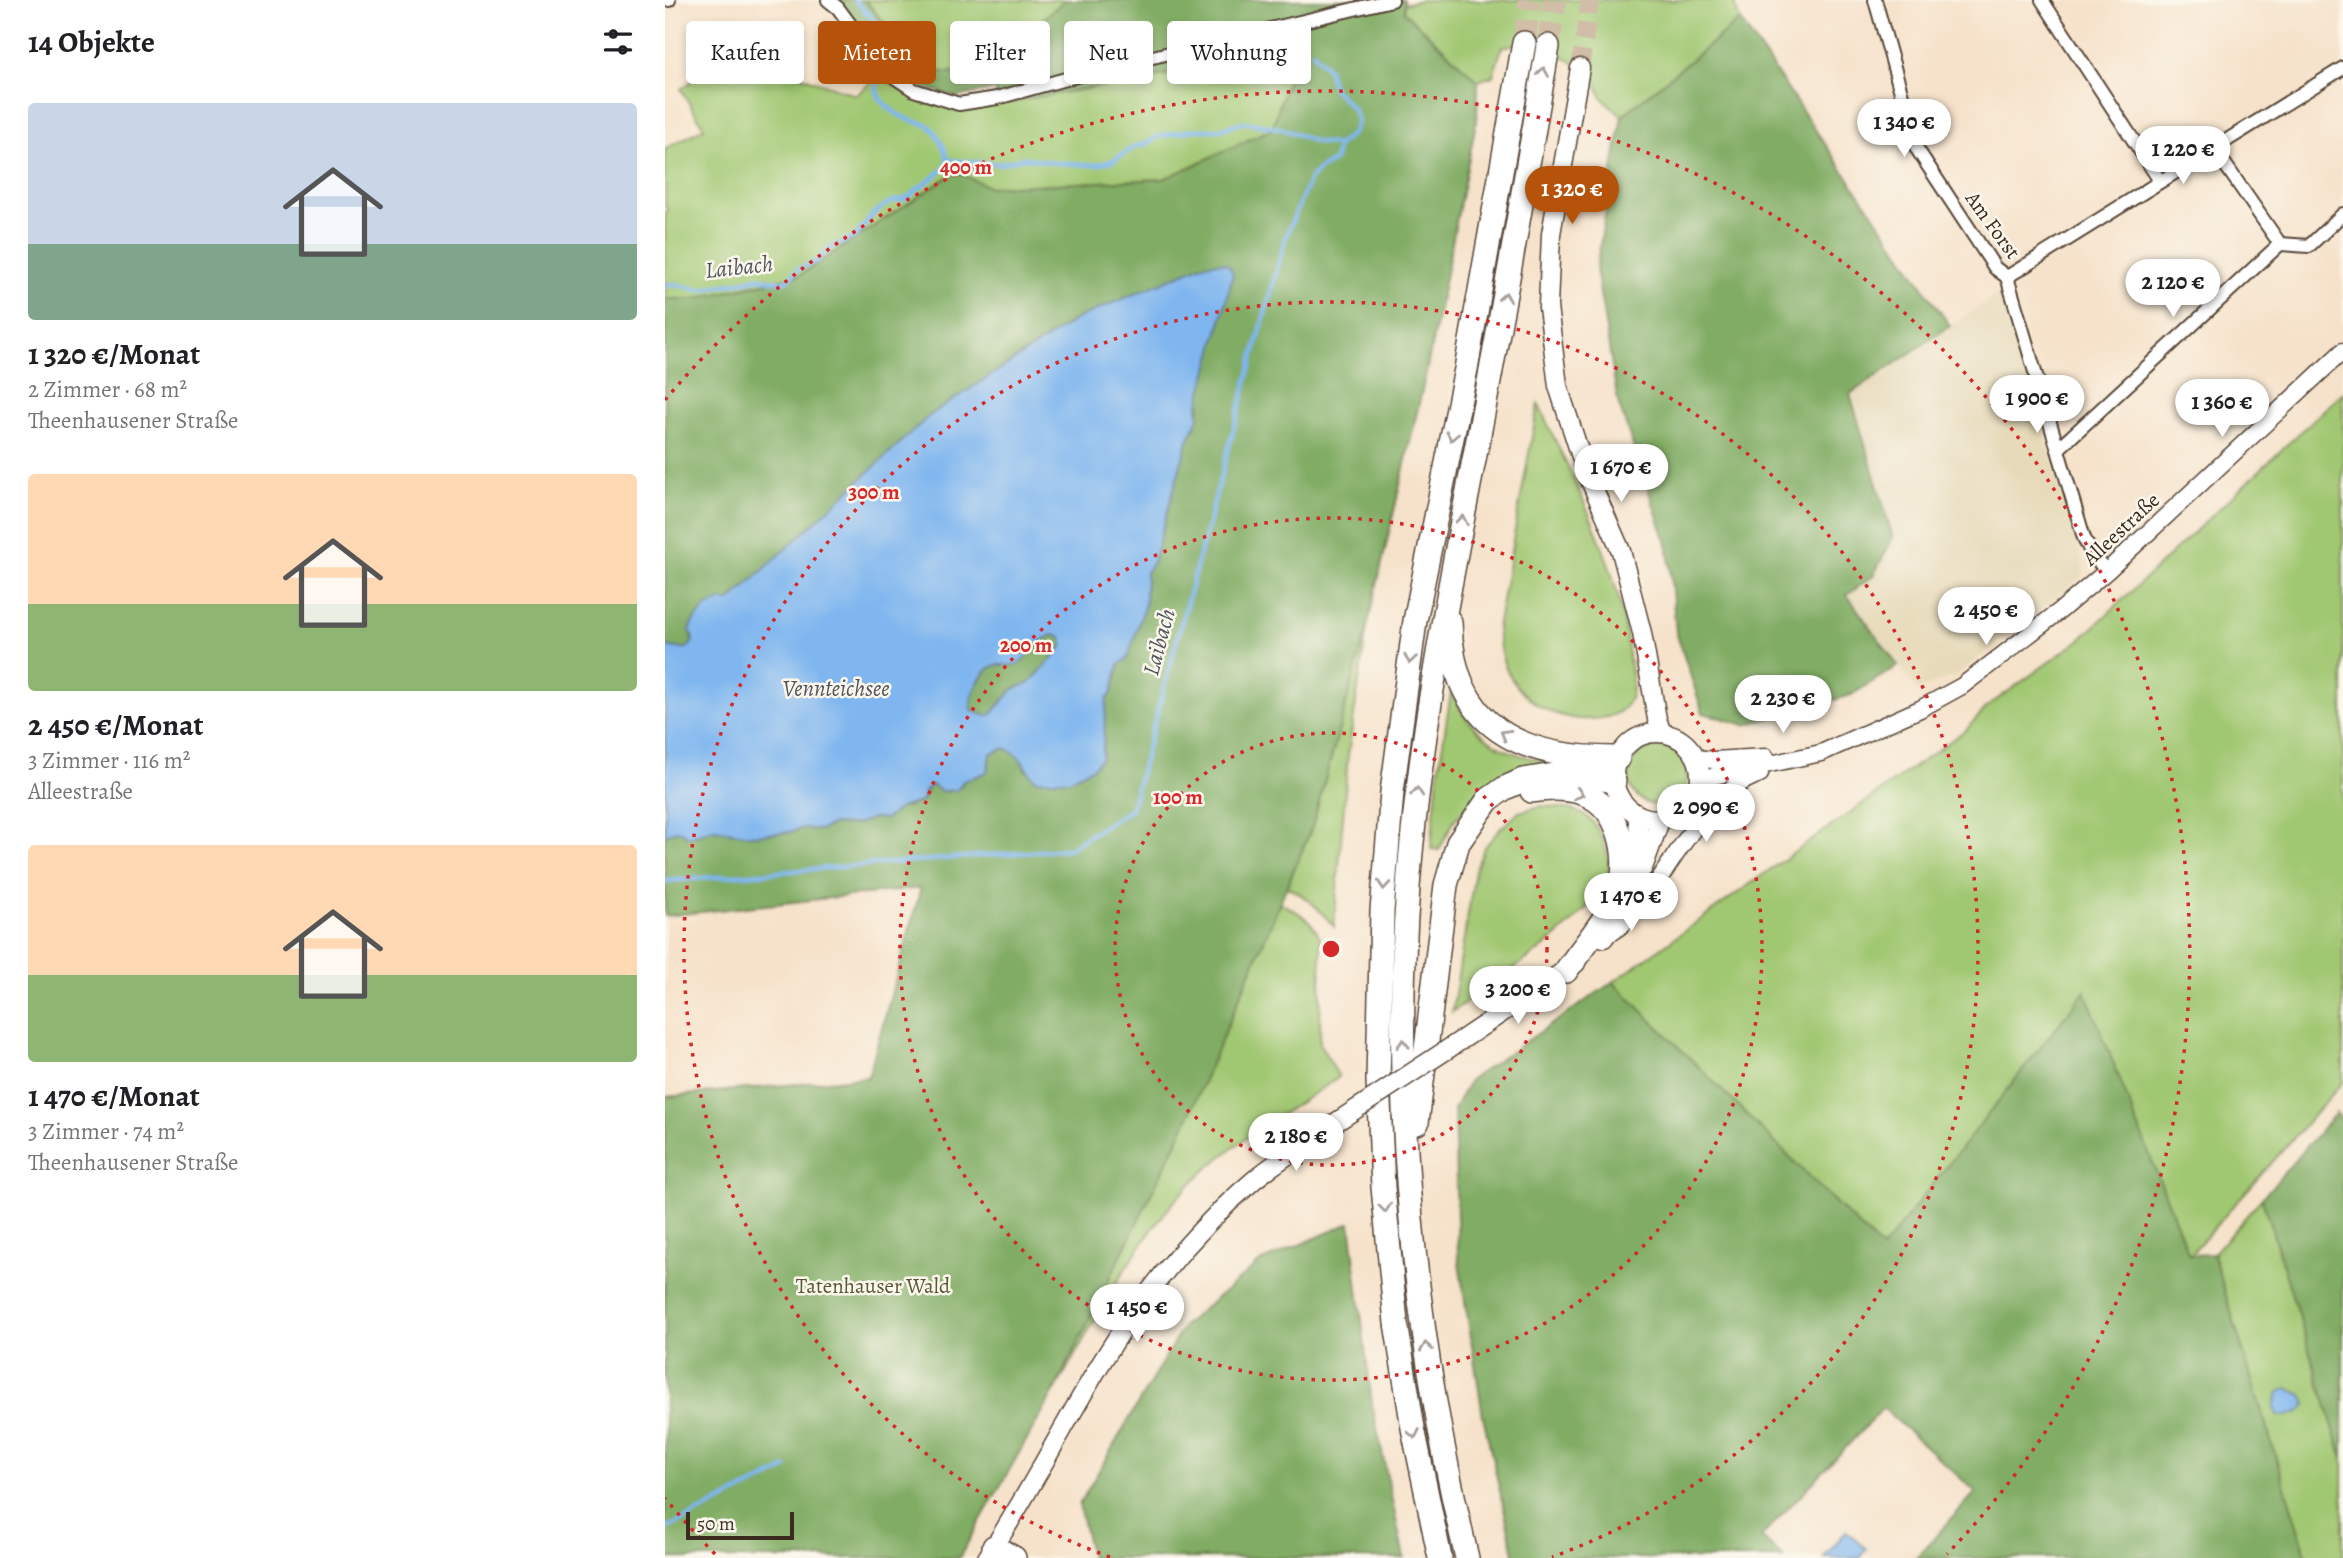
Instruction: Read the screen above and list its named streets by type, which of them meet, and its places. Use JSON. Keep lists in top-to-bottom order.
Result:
{
  "streets": {
    "street": ["Am Forst", "Alleestraße"]
  },
  "water": ["Laibach", "Vennteichsee"],
  "parks": ["Tatenhauser Wald"],
  "scale_bar": "50 m",
  "page": {
    "heading": "14 Objekte",
    "chip": [
      "Kaufen",
      "Mieten",
      "Filter",
      "Neu",
      "Wohnung"
    ],
    "list": [
      {
        "name": "1 320 €/Monat",
        "note": "2 Zimmer · 68 m² · Theenhausener Straße"
      },
      {
        "name": "2 450 €/Monat",
        "note": "3 Zimmer · 116 m² · Alleestraße"
      },
      {
        "name": "1 470 €/Monat",
        "note": "3 Zimmer · 74 m² · Theenhausener Straße"
      }
    ],
    "price": [
      "1 340 €",
      "1 220 €",
      "1 320 €",
      "2 120 €",
      "1 900 €",
      "1 360 €",
      "1 670 €",
      "2 450 €",
      "2 230 €",
      "2 090 €",
      "1 470 €",
      "3 200 €",
      "2 180 €",
      "1 450 €"
    ],
    "scale": "50 m"
  },
  "rings": [
    "400 m",
    "300 m",
    "200 m",
    "100 m"
  ]
}
